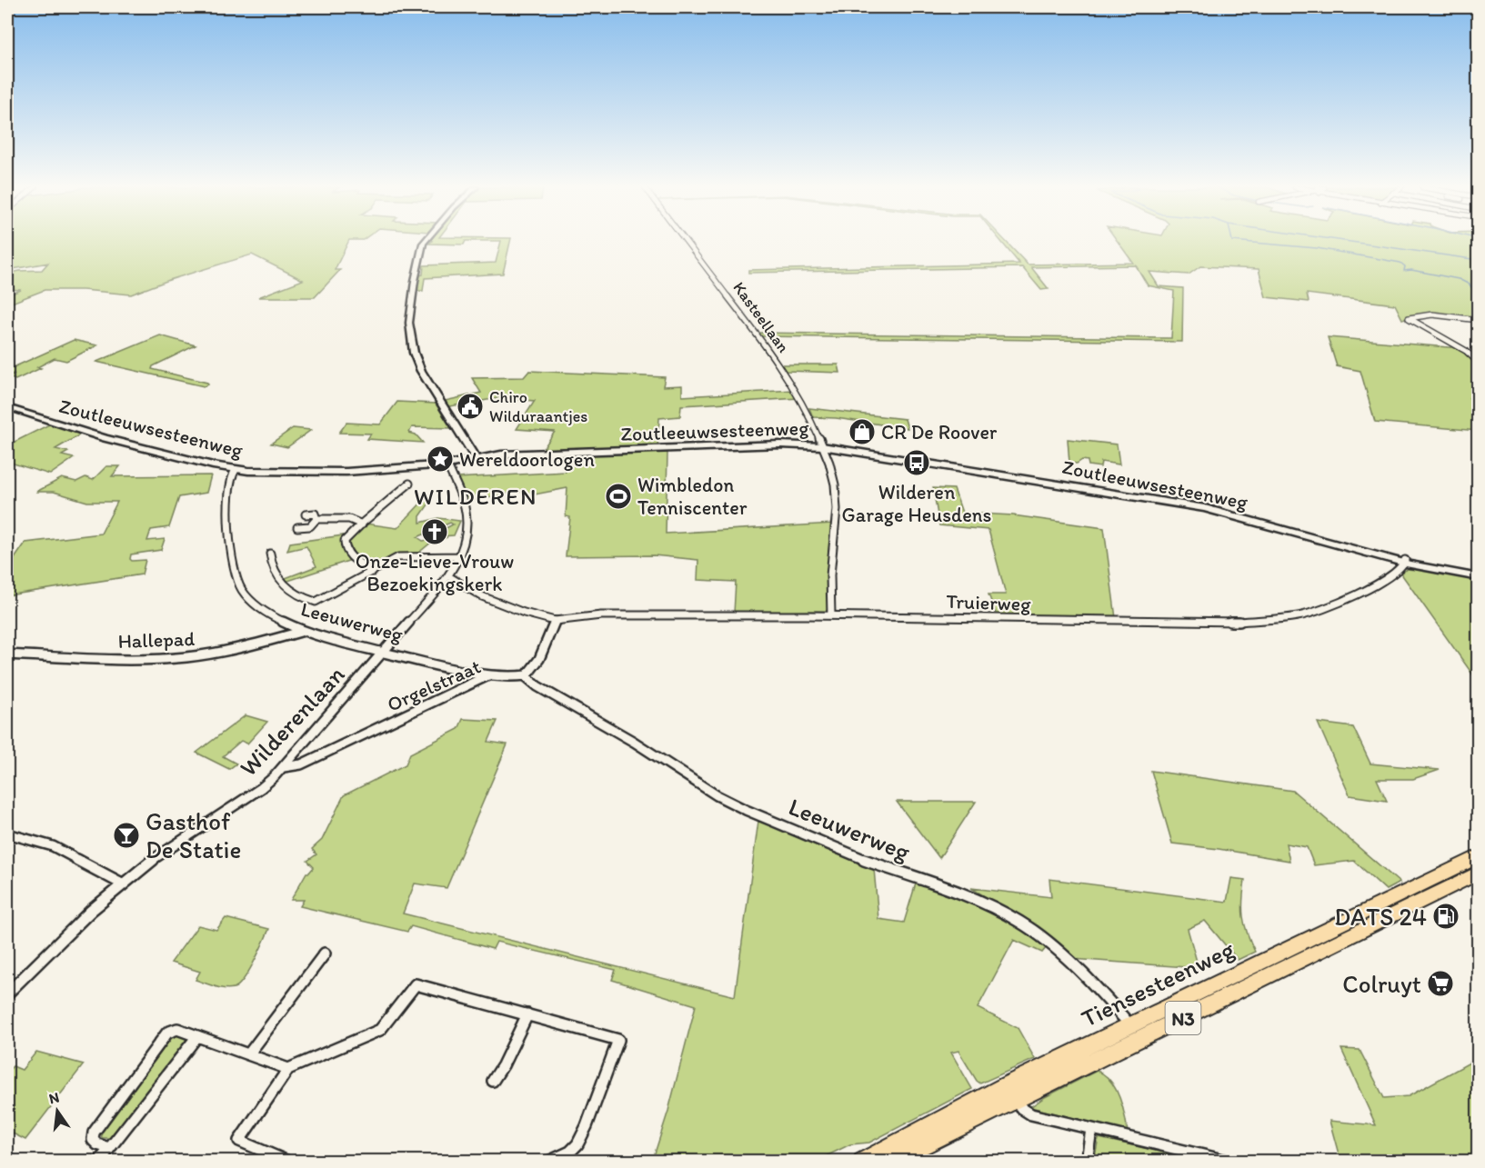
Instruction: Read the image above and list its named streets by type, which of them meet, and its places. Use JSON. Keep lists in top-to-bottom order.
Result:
{
  "streets": {
    "main road": ["Tiensesteenweg", "N3"],
    "street": [
      "Kasteellaan",
      "Zoutleeuwsesteenweg",
      "Truierweg",
      "Leeuwerweg",
      "Hallepad",
      "Orgelstraat",
      "Wilderenlaan"
    ]
  },
  "crossings": [
    ["Kasteellaan", "Zoutleeuwsesteenweg"],
    ["Kasteellaan", "Truierweg"],
    ["Zoutleeuwsesteenweg", "Truierweg"],
    ["Zoutleeuwsesteenweg", "Leeuwerweg"],
    ["Zoutleeuwsesteenweg", "Wilderenlaan"],
    ["Leeuwerweg", "Hallepad"],
    ["Leeuwerweg", "Orgelstraat"],
    ["Leeuwerweg", "Wilderenlaan"],
    ["Leeuwerweg", "Tiensesteenweg"],
    ["Orgelstraat", "Wilderenlaan"]
  ],
  "districts": ["WILDEREN"],
  "places": {
    "public building": ["Chiro Wilduraantjes"],
    "shop": ["CR De Roover"],
    "place": ["Wereldoorlogen"],
    "bus stop": ["Wilderen Garage Heusdens"],
    "sports": ["Wimbledon Tenniscenter"],
    "church": ["Onze-Lieve-Vrouw Bezoekingskerk"],
    "bar": ["Gasthof De Statie"],
    "fuel station": ["DATS 24"],
    "supermarket": ["Colruyt"]
  },
  "north": "top"
}
